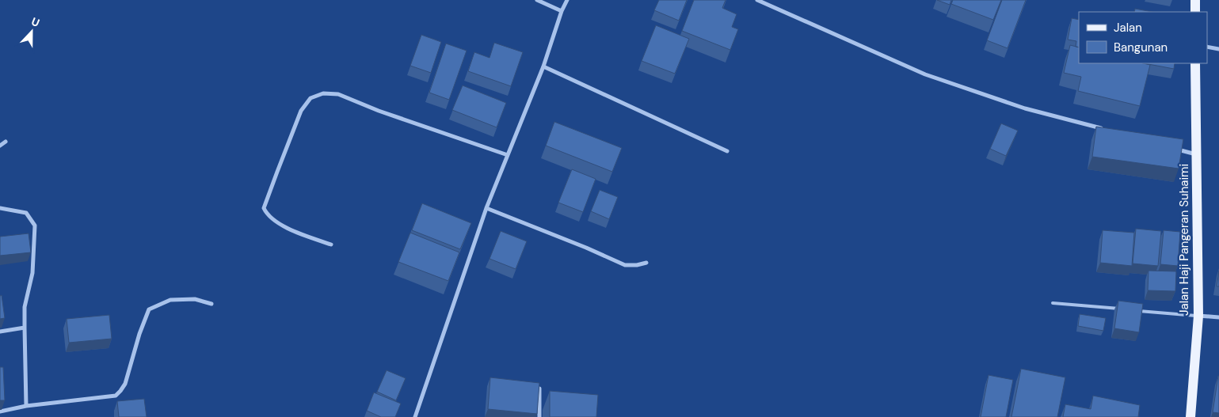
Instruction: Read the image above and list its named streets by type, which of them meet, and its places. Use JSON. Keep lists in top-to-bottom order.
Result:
{
  "streets": {
    "main road": ["Jalan Haji Pangeran Suhaimi"]
  },
  "legend": ["Jalan", "Bangunan"],
  "north": "top"
}
